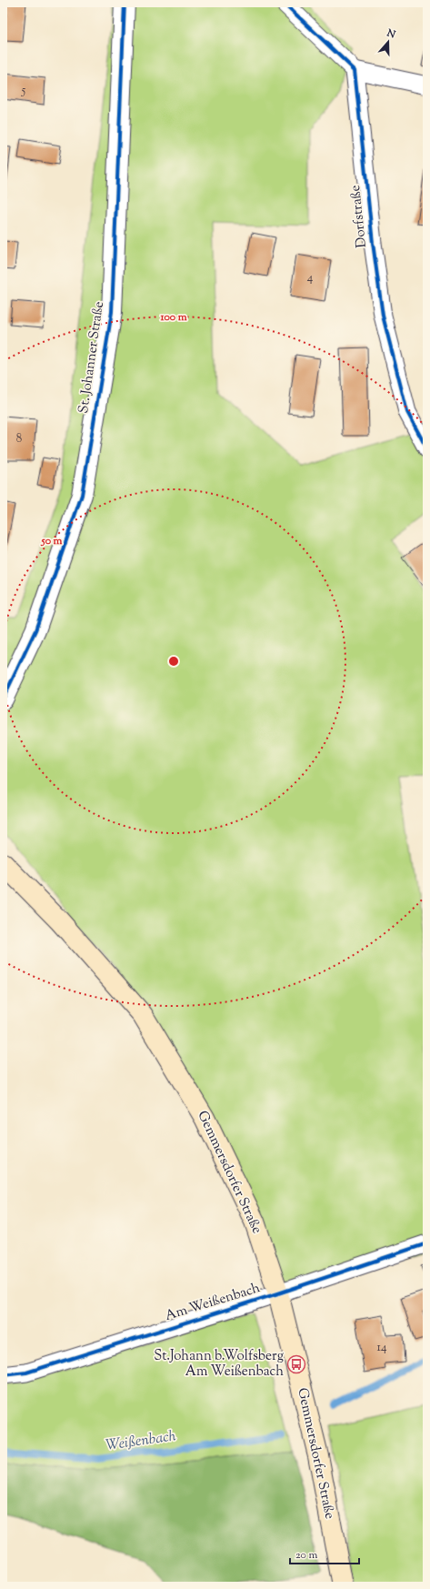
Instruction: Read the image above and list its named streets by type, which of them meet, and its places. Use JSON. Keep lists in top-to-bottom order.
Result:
{
  "streets": {
    "main road": ["Gemmersdorfer Straße"],
    "street": ["Dorfstraße", "St. Johanner Straße", "Am Weißenbach"]
  },
  "crossings": [
    ["Gemmersdorfer Straße", "Am Weißenbach"]
  ],
  "water": ["Weißenbach"],
  "places": {
    "bus stop": ["St.Johann b.Wolfsberg Am Weißenbach"]
  },
  "house_numbers": [
    "5",
    "4",
    "8",
    "14"
  ],
  "scale_bar": "20 m",
  "north": "top",
  "rings": ["100 m", "50 m"]
}
